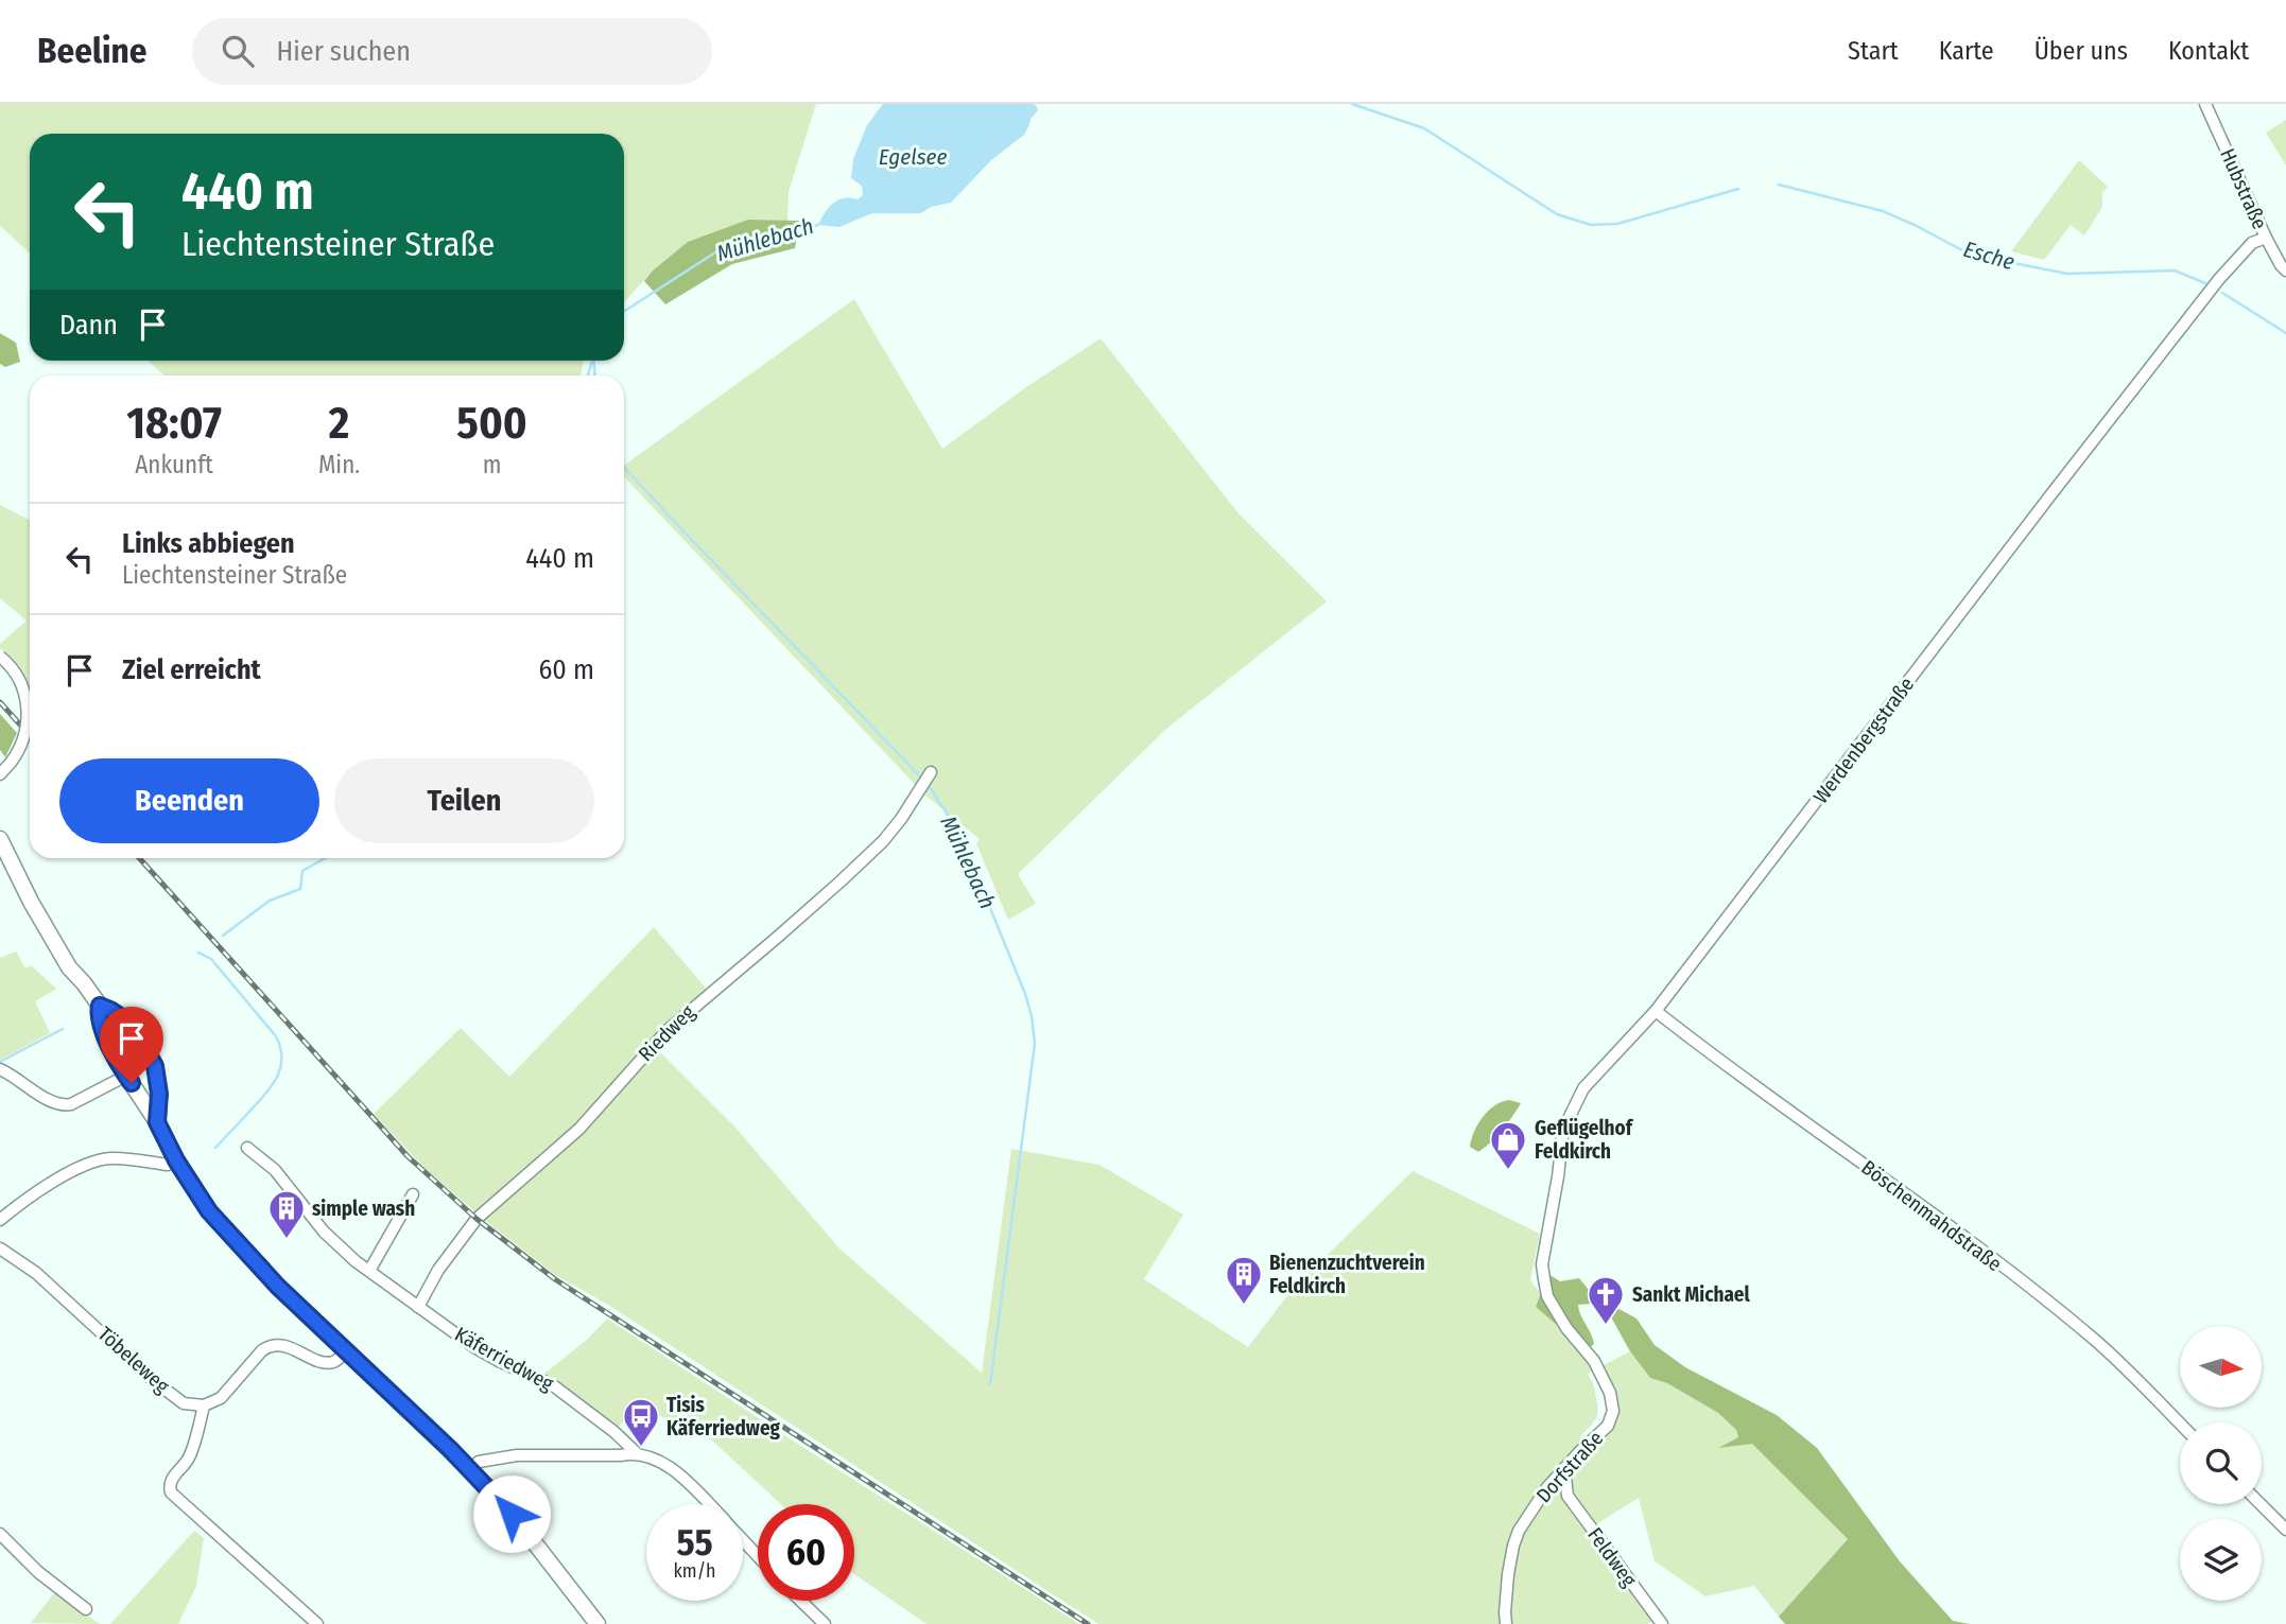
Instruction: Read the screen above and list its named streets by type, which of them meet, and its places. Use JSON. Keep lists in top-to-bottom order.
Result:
{
  "streets": {
    "street": [
      "Hubstraße",
      "Werdenbergstraße",
      "Riedweg",
      "Böschenmahdstraße",
      "Käferriedweg",
      "Töbeleweg",
      "Dorfstraße",
      "Feldweg"
    ]
  },
  "crossings": [
    ["Hubstraße", "Werdenbergstraße"],
    ["Werdenbergstraße", "Böschenmahdstraße"],
    ["Werdenbergstraße", "Dorfstraße"],
    ["Riedweg", "Käferriedweg"],
    ["Dorfstraße", "Feldweg"]
  ],
  "water": ["Egelsee", "Mühlebach", "Esche"],
  "places": {
    "shop": ["Geflügelhof Feldkirch"],
    "building": ["simple wash", "Bienenzuchtverein Feldkirch"],
    "church": ["Sankt Michael"],
    "bus stop": ["Tisis Käferriedweg"]
  },
  "north": "right",
  "page": {
    "header": "Beeline",
    "search": "Hier suchen",
    "nav": [
      "Start",
      "Karte",
      "Über uns",
      "Kontakt"
    ],
    "turn": ["440 m", "Liechtensteiner Straße"],
    "then": "Dann",
    "eta": [
      "18:07",
      "Ankunft",
      "2",
      "Min.",
      "500",
      "m"
    ],
    "list": [
      {
        "name": "Links abbiegen",
        "note": "Liechtensteiner Straße",
        "value": "440 m"
      },
      {
        "name": "Ziel erreicht",
        "value": "60 m"
      }
    ],
    "buttons": ["Beenden", "Teilen"],
    "speed": "55 km/h",
    "limit": "60"
  }
}
